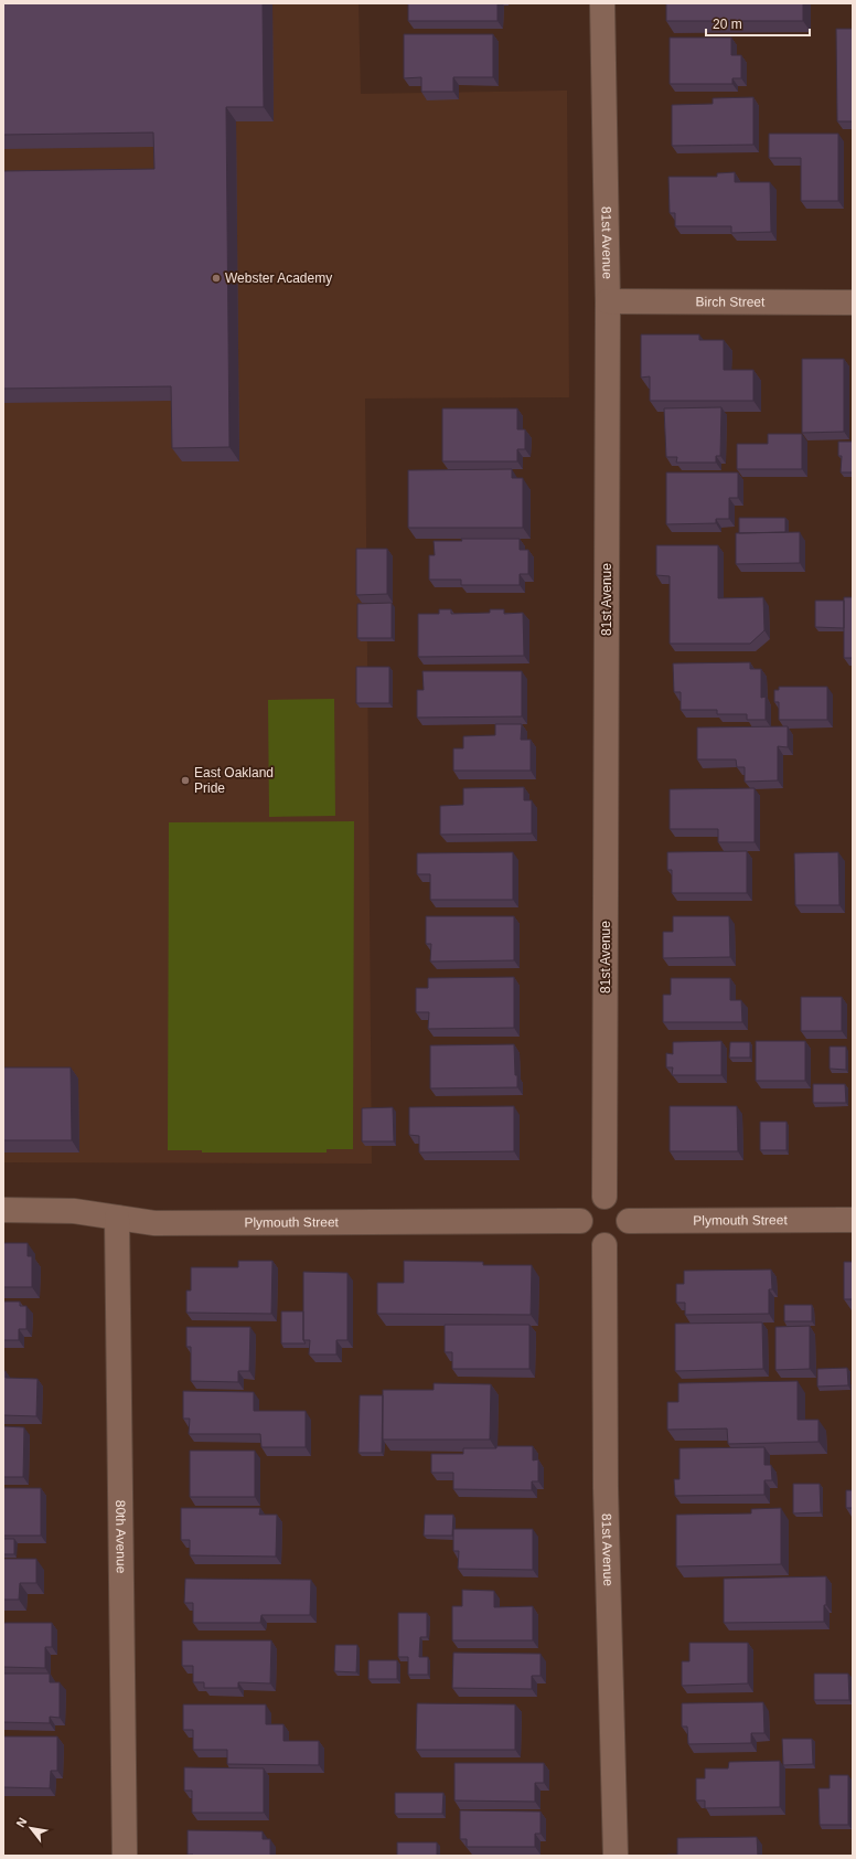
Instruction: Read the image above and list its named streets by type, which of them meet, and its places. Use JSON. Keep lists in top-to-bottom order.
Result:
{
  "streets": {
    "street": [
      "81st Avenue",
      "Birch Street",
      "Plymouth Street",
      "80th Avenue"
    ]
  },
  "crossings": [
    ["81st Avenue", "Birch Street"],
    ["81st Avenue", "Plymouth Street"],
    ["Plymouth Street", "80th Avenue"]
  ],
  "places": ["Webster Academy", "East Oakland Pride"],
  "scale_bar": "20 m",
  "north": "top left"
}
